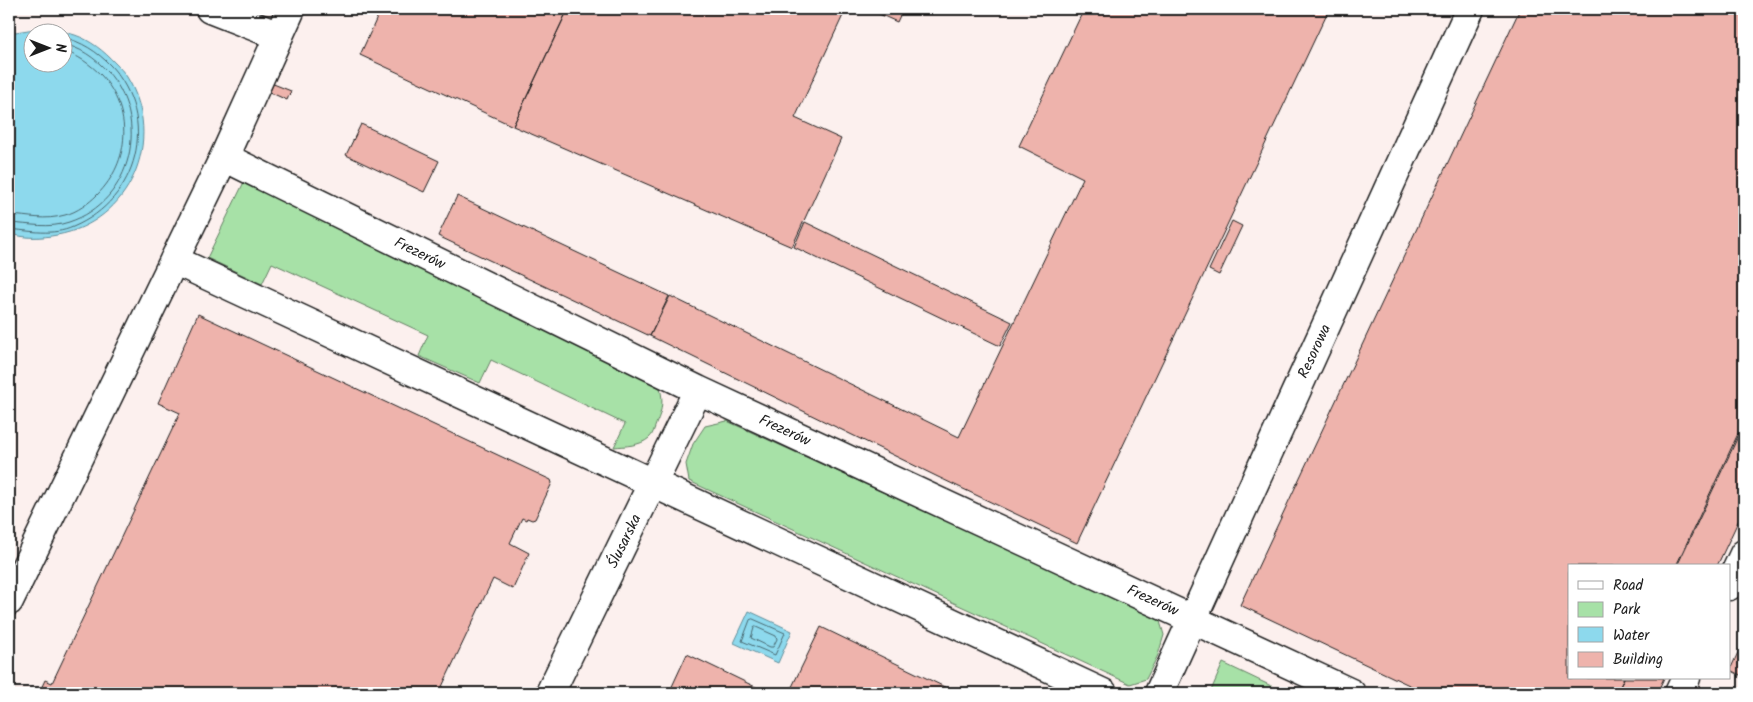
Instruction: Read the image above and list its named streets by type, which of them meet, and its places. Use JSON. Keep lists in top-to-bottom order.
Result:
{
  "streets": {
    "lane": ["Frezerów", "Resorowa", "Ślusarska"]
  },
  "crossings": [
    ["Frezerów", "Resorowa"],
    ["Frezerów", "Ślusarska"]
  ],
  "legend": [
    "Road",
    "Park",
    "Water",
    "Building"
  ],
  "north": "right"
}
